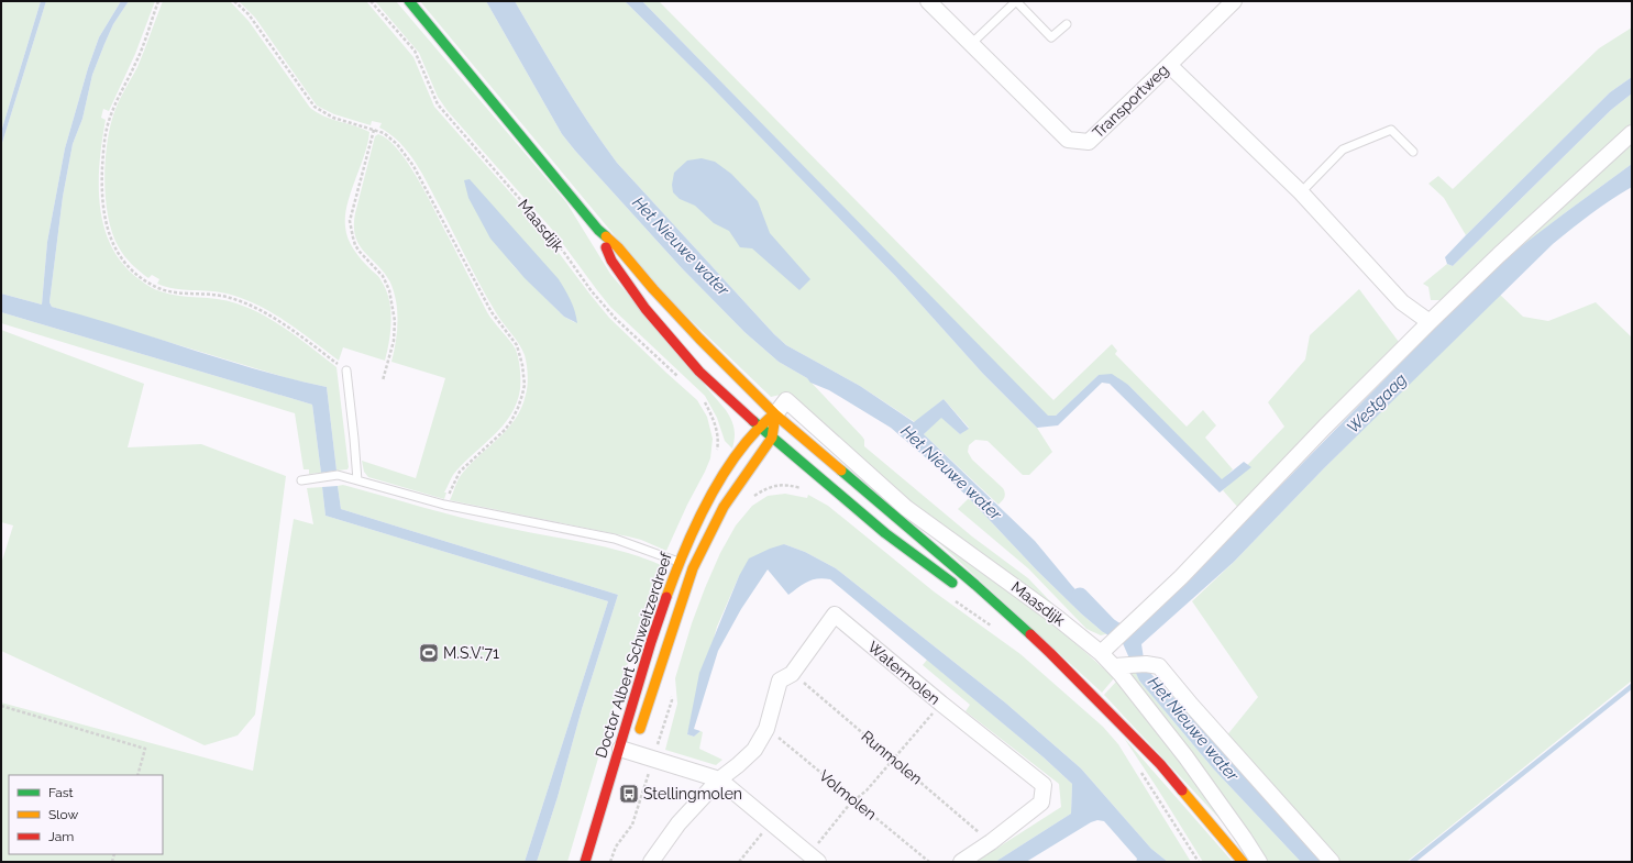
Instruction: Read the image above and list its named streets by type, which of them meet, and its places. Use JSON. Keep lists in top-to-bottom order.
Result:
{
  "streets": {
    "main road": ["Maasdijk", "Doctor Albert Schweitzerdreef"],
    "street": ["Transportweg", "Watermolen"],
    "path": ["Runmolen", "Volmolen"]
  },
  "crossings": [
    ["Maasdijk", "Doctor Albert Schweitzerdreef"],
    ["Watermolen", "Runmolen"],
    ["Watermolen", "Volmolen"]
  ],
  "water": ["Het Nieuwe water", "Westgaag"],
  "places": {
    "sports": ["M.S.V.'71"],
    "bus stop": ["Stellingmolen"]
  },
  "legend": ["Fast", "Slow", "Jam"]
}
